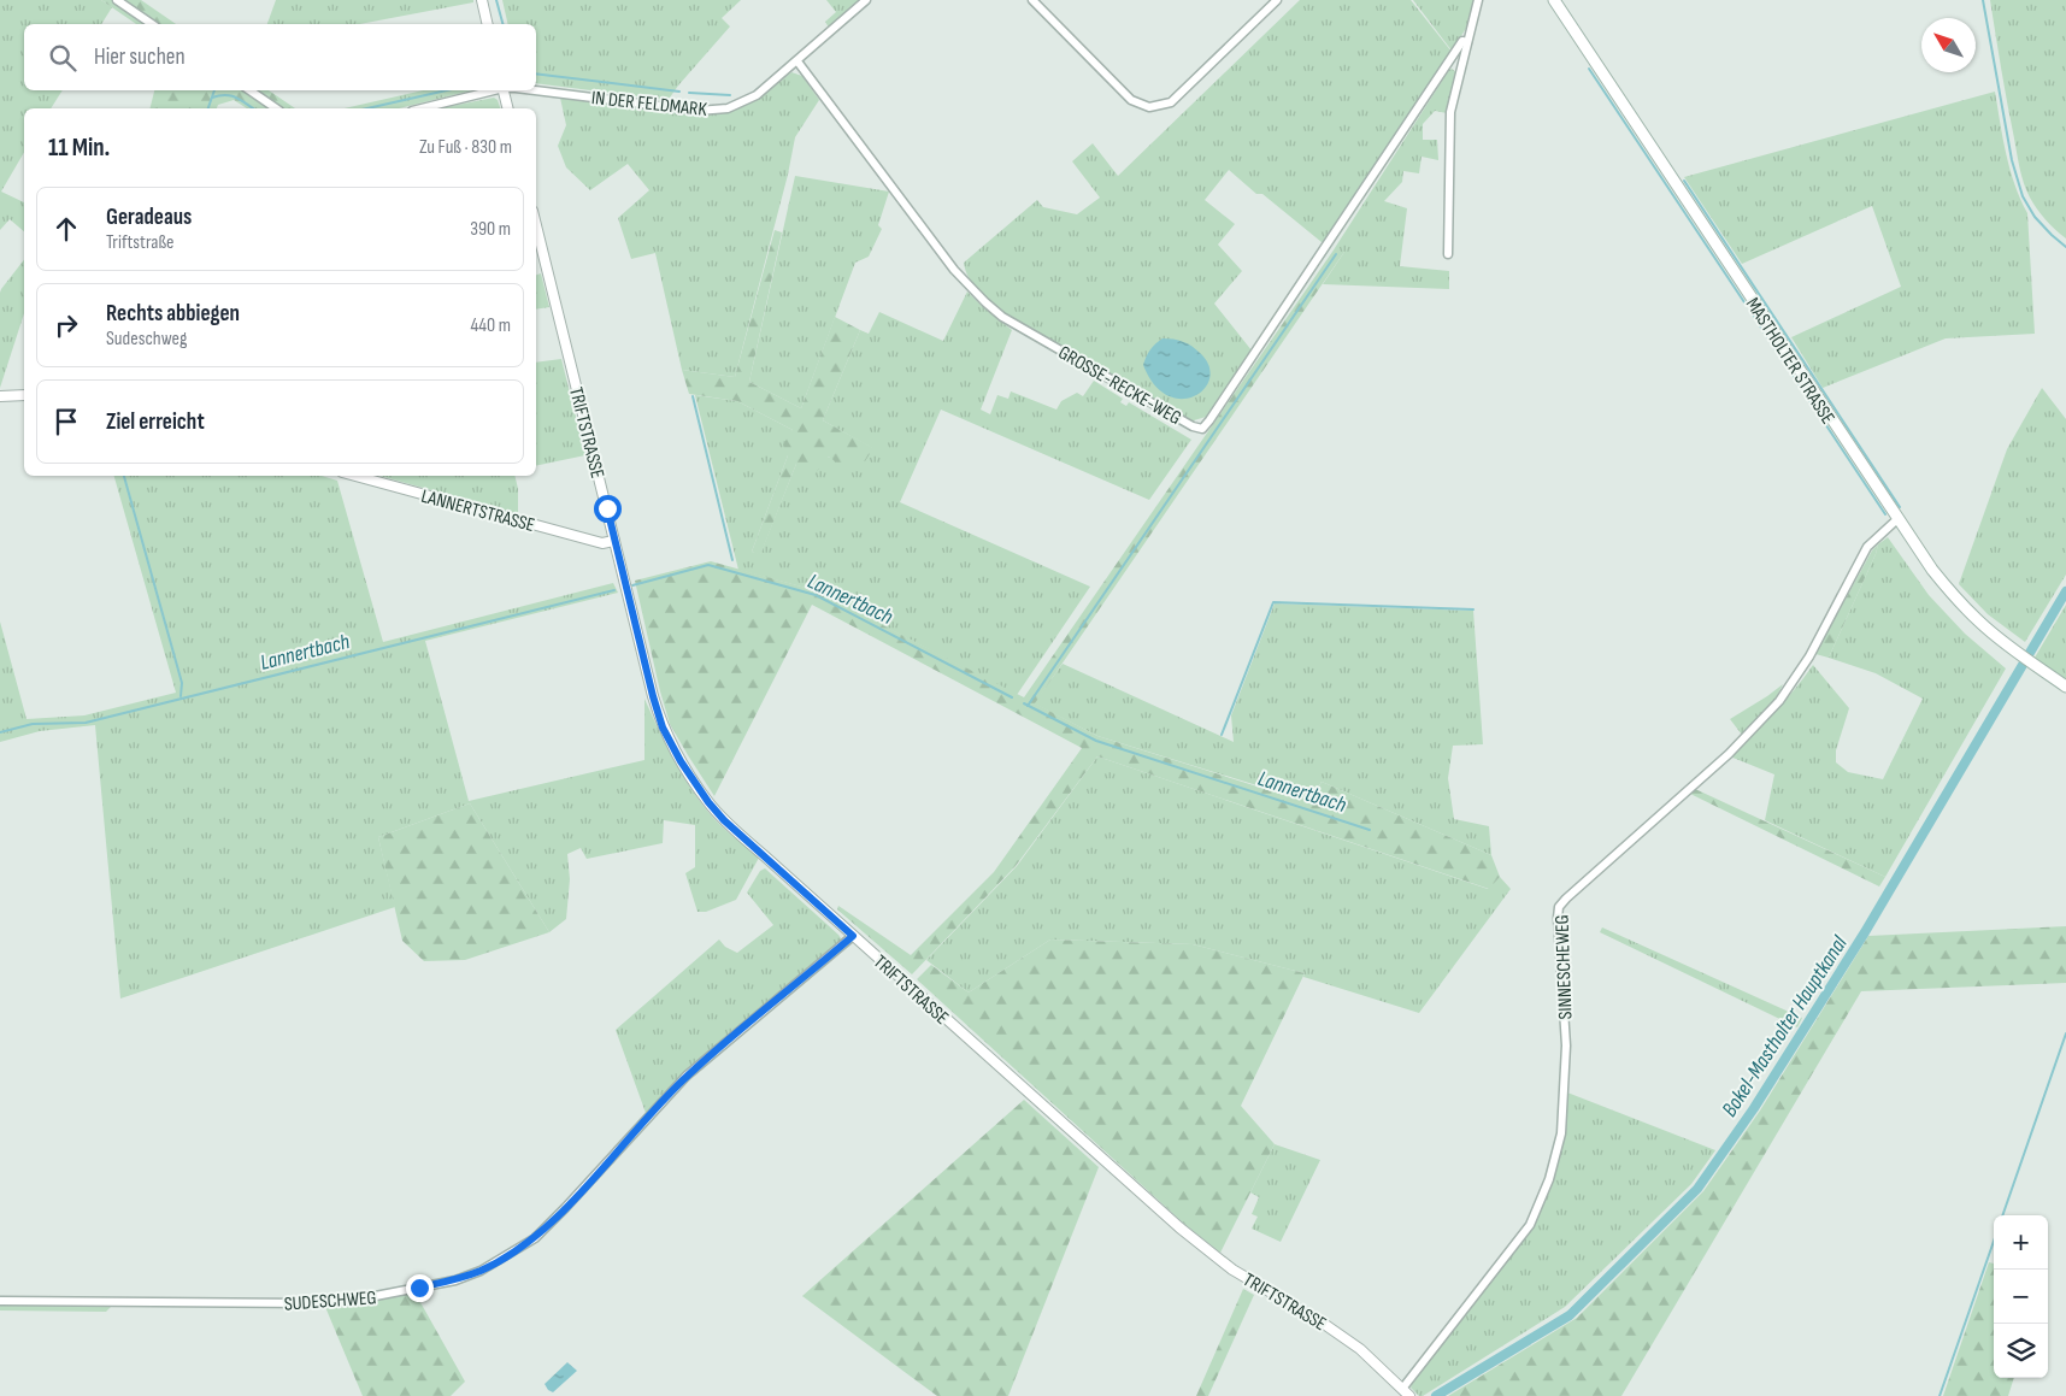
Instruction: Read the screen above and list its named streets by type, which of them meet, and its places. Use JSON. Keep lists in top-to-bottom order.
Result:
{
  "streets": {
    "main road": ["MASTHOLTER STRASSE"],
    "street": [
      "IN DER FELDMARK",
      "GROSSE-RECKE-WEG",
      "TRIFTSTRASSE",
      "LANNERTSTRASSE",
      "SINNESCHEWEG",
      "SUDESCHWEG"
    ]
  },
  "crossings": [
    ["IN DER FELDMARK", "GROSSE-RECKE-WEG"],
    ["MASTHOLTER STRASSE", "SINNESCHEWEG"],
    ["TRIFTSTRASSE", "LANNERTSTRASSE"],
    ["TRIFTSTRASSE", "SINNESCHEWEG"],
    ["TRIFTSTRASSE", "SUDESCHWEG"]
  ],
  "water": ["Lannertbach", "Bokel-Mastholter Hauptkanal"],
  "north": "top left",
  "page": {
    "search": "Hier suchen",
    "heading": ["11 Min.", "Zu Fuß · 830 m"],
    "list": [
      ["Geradeaus", "Triftstraße", "390 m"],
      ["Rechts abbiegen", "Sudeschweg", "440 m"],
      "Ziel erreicht"
    ],
    "map_buttons": ["+", "−"]
  }
}
